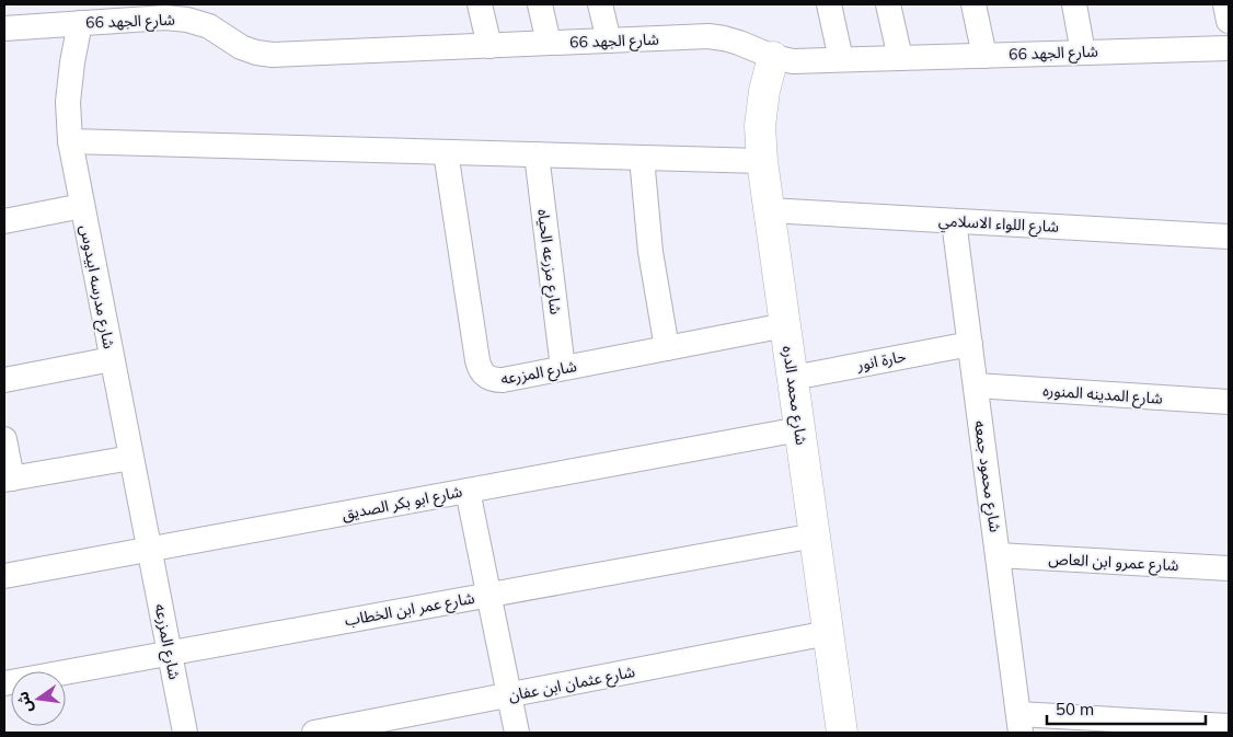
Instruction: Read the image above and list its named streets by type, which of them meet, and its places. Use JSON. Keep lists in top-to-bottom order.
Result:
{
  "streets": {
    "street": [
      "شارع الجهد 66",
      "شارع اللواء الاسلامي",
      "شارع مزرعه الحياه",
      "شارع مدرسه ابيدوس",
      "حارة انور",
      "شارع المزرعه",
      "شارع المدينه المنوره",
      "شارع محمد الدره",
      "شارع محمود جمعه",
      "شارع ابو بكر الصديق",
      "شارع عمرو ابن العاص",
      "شارع عمر ابن الخطاب",
      "شارع عثمان ابن عفان"
    ]
  },
  "crossings": [
    ["شارع الجهد 66", "شارع مدرسه ابيدوس"],
    ["شارع الجهد 66", "شارع محمد الدره"],
    ["شارع اللواء الاسلامي", "شارع محمد الدره"],
    ["شارع اللواء الاسلامي", "شارع محمود جمعه"],
    ["شارع مزرعه الحياه", "شارع المزرعه"],
    ["شارع مدرسه ابيدوس", "شارع المزرعه"],
    ["شارع مدرسه ابيدوس", "شارع ابو بكر الصديق"],
    ["حارة انور", "شارع محمد الدره"],
    ["حارة انور", "شارع محمود جمعه"],
    ["شارع المزرعه", "شارع محمد الدره"],
    ["شارع المزرعه", "شارع ابو بكر الصديق"],
    ["شارع المزرعه", "شارع عمر ابن الخطاب"],
    ["شارع المدينه المنوره", "شارع محمود جمعه"],
    ["شارع محمد الدره", "شارع ابو بكر الصديق"],
    ["شارع محمد الدره", "شارع عمر ابن الخطاب"],
    ["شارع محمد الدره", "شارع عثمان ابن عفان"],
    ["شارع محمود جمعه", "شارع عمرو ابن العاص"]
  ],
  "scale_bar": "50 m",
  "north": "left"
}
